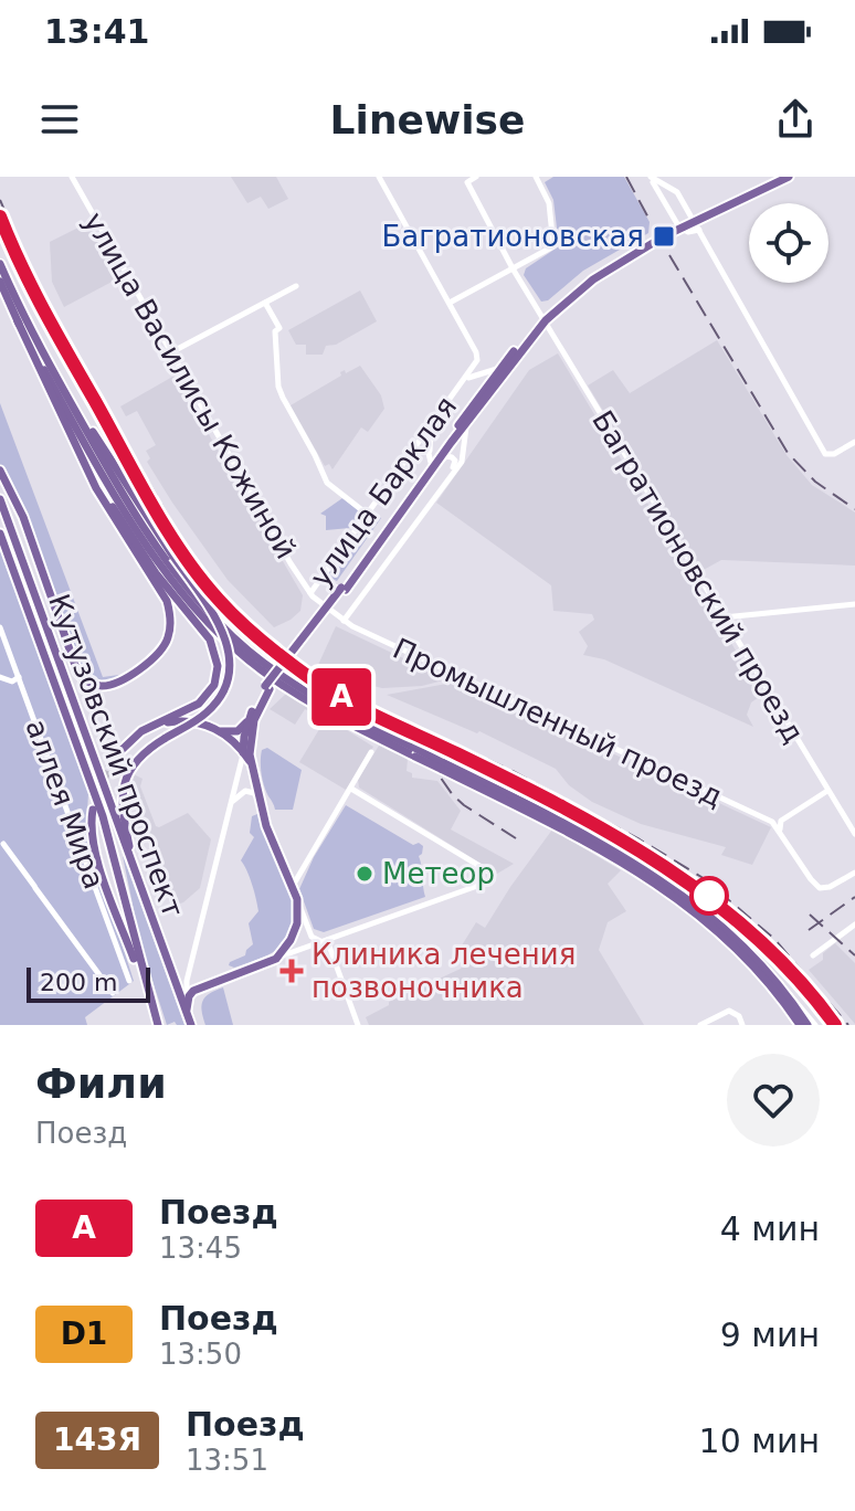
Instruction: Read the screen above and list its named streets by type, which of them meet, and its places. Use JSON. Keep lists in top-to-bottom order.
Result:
{
  "streets": {
    "main road": ["улица Барклая", "Кутузовский проспект"],
    "street": [
      "улица Василисы Кожиной",
      "Багратионовский проезд",
      "Промышленный проезд",
      "аллея Мира"
    ]
  },
  "crossings": [
    ["улица Василисы Кожиной", "Промышленный проезд"],
    ["улица Барклая", "Багратионовский проезд"]
  ],
  "places": {
    "transit": ["Багратионовская"],
    "other": ["Метеор"],
    "health": ["Клиника лечения позвоночника"]
  },
  "scale_bar": "200 m",
  "page": {
    "status": "13:41",
    "header": "Linewise",
    "on_map": "A",
    "scale": "200 m",
    "heading": ["Фили", "Поезд"],
    "list": [
      {
        "mark": "A",
        "name": "Поезд",
        "note": "13:45",
        "value": "4 мин"
      },
      {
        "mark": "D1",
        "name": "Поезд",
        "note": "13:50",
        "value": "9 мин"
      },
      {
        "mark": "143Я",
        "name": "Поезд",
        "note": "13:51",
        "value": "10 мин"
      }
    ]
  }
}
